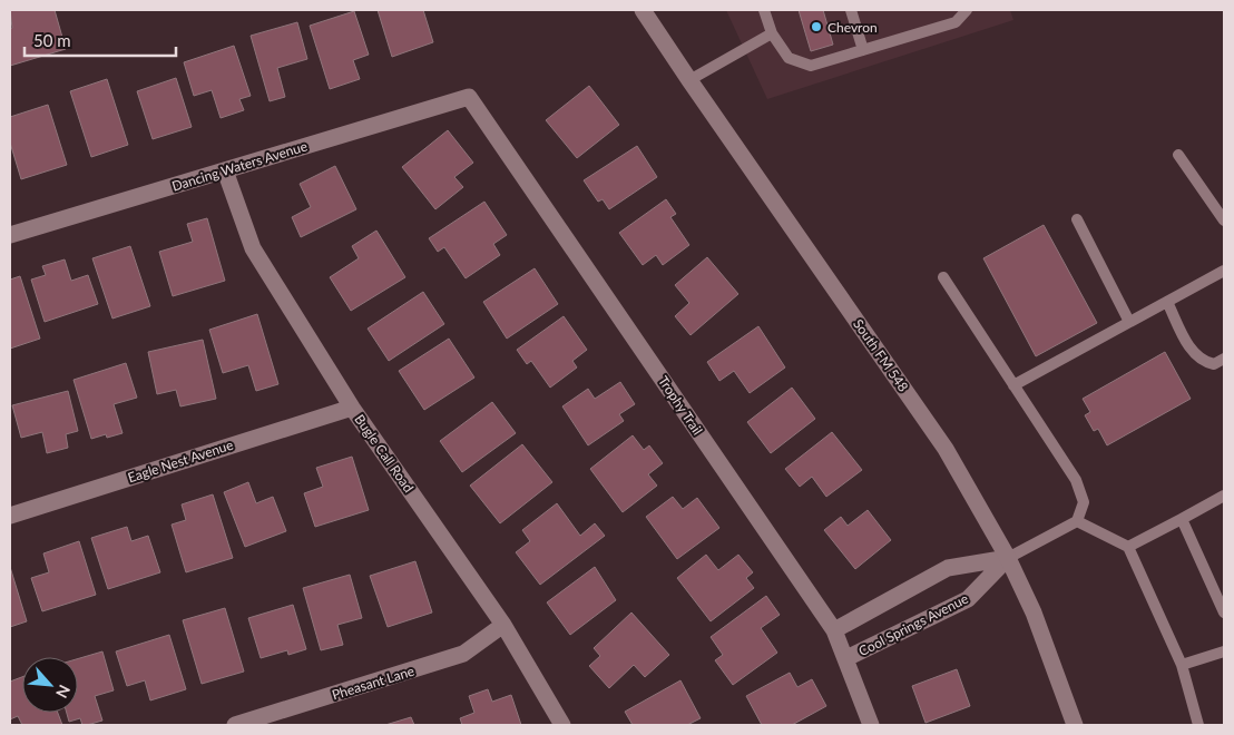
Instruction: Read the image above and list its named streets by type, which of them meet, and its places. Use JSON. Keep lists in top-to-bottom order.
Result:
{
  "streets": {
    "street": [
      "Dancing Waters Avenue",
      "South FM 548",
      "Trophy Trail",
      "Bugle Call Road",
      "Eagle Nest Avenue",
      "Cool Springs Avenue",
      "Pheasant Lane"
    ]
  },
  "crossings": [
    ["Dancing Waters Avenue", "Trophy Trail"],
    ["Dancing Waters Avenue", "Bugle Call Road"],
    ["South FM 548", "Cool Springs Avenue"],
    ["Trophy Trail", "Cool Springs Avenue"],
    ["Bugle Call Road", "Eagle Nest Avenue"],
    ["Bugle Call Road", "Pheasant Lane"]
  ],
  "places": ["Chevron"],
  "scale_bar": "50 m",
  "north": "bottom right"
}
